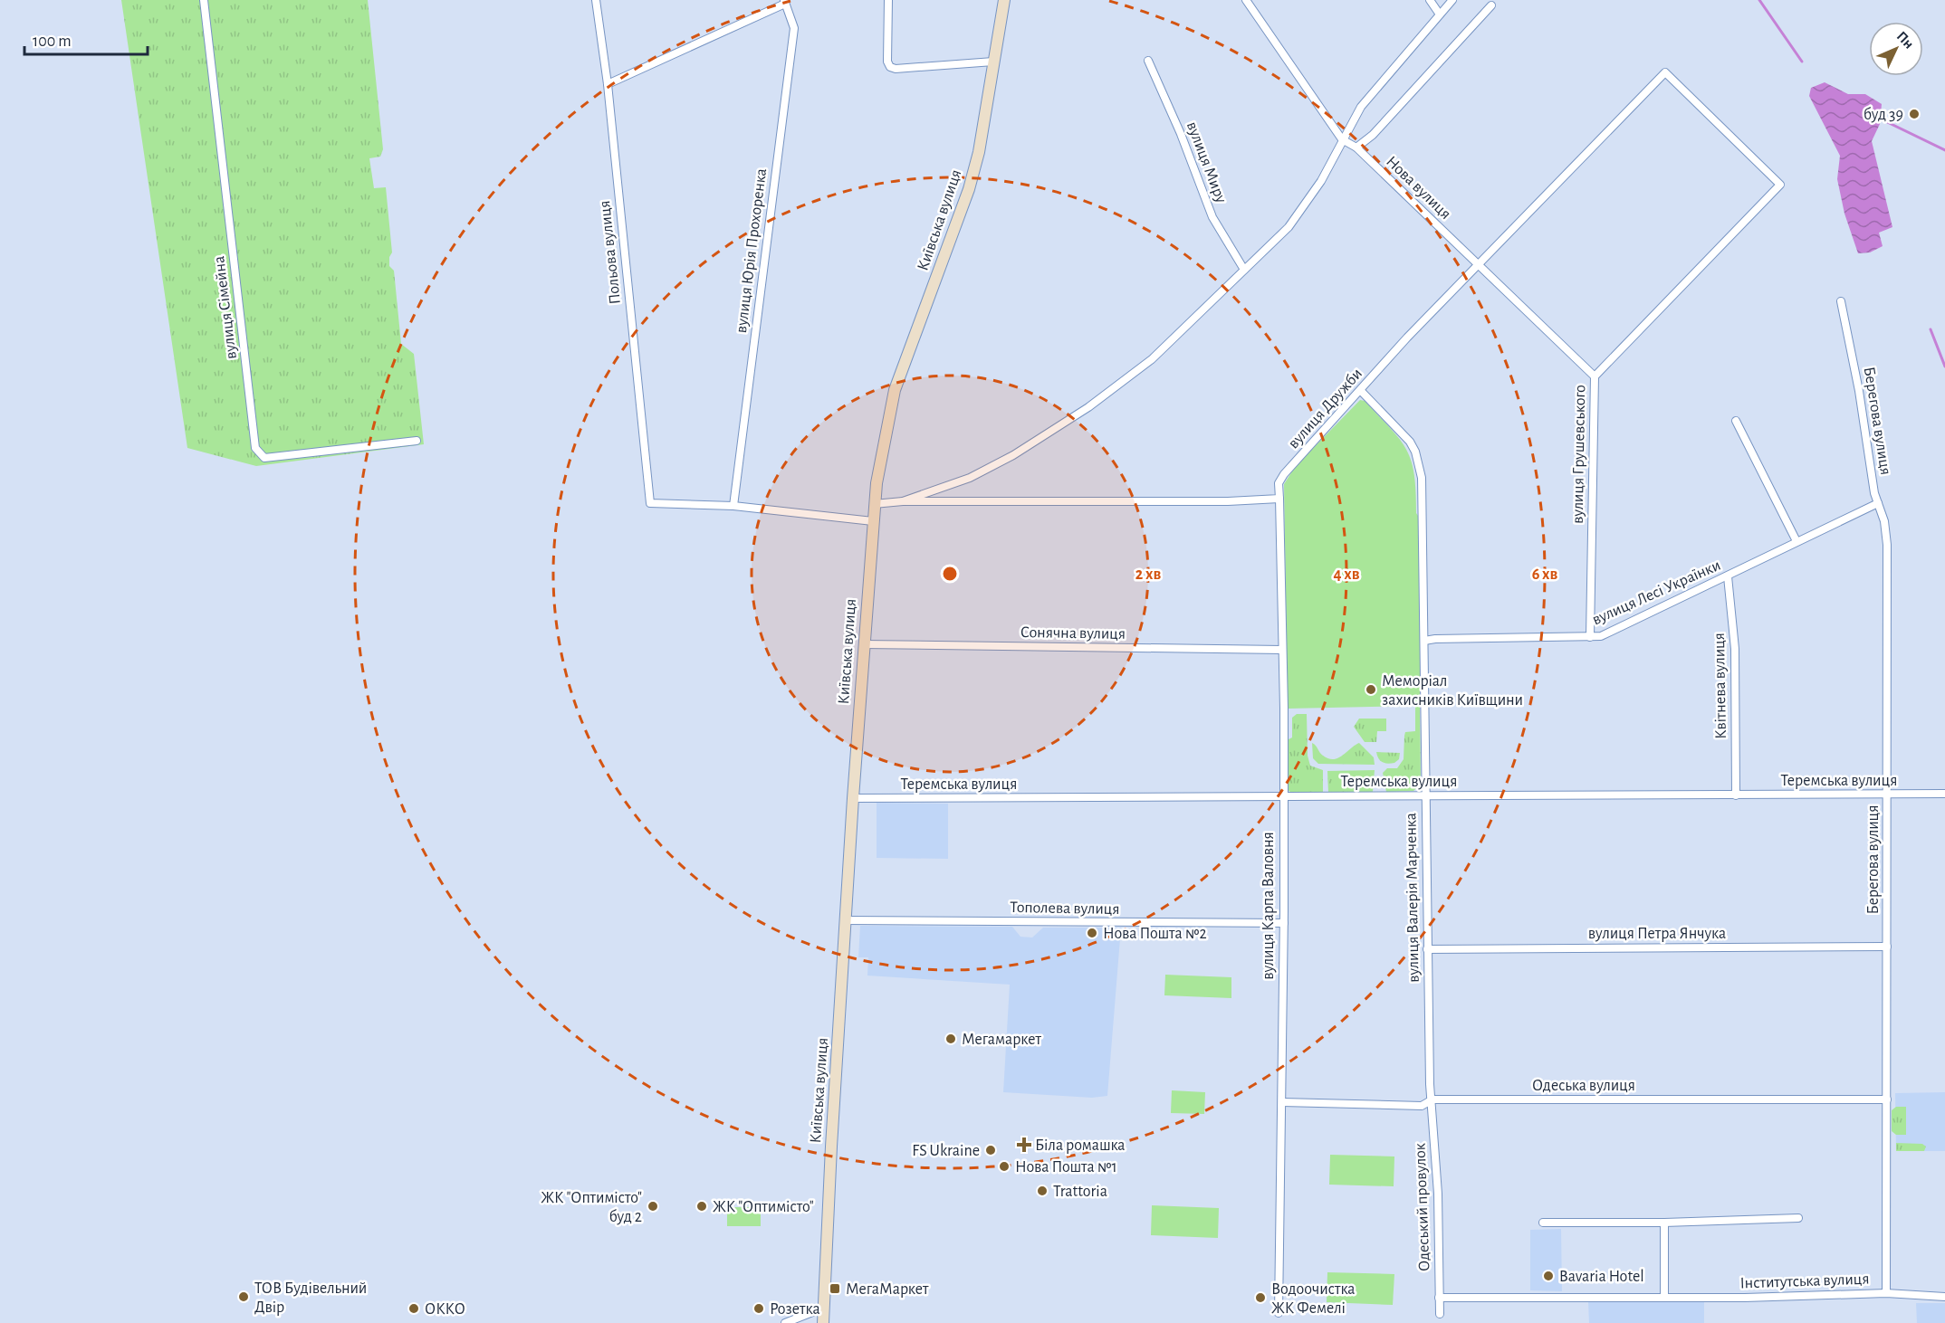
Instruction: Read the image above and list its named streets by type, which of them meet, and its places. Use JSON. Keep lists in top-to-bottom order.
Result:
{
  "streets": {
    "street": [
      "вулиця Миру",
      "Нова вулиця",
      "Київська вулиця",
      "вулиця Юрія Прохоренка",
      "Польова вулиця",
      "вулиця Сімейна",
      "вулиця Дружби",
      "Берегова вулиця",
      "вулиця Грушевського",
      "вулиця Лесі Українки",
      "Сонячна вулиця",
      "Квітнева вулиця",
      "Теремська вулиця",
      "вулиця Валерія Марченка",
      "вулиця Карпа Валовня",
      "Тополева вулиця",
      "вулиця Петра Янчука",
      "Одеська вулиця",
      "Одеський провулок",
      "Інститутська вулиця"
    ]
  },
  "crossings": [
    ["Нова вулиця", "вулиця Дружби"],
    ["Нова вулиця", "вулиця Грушевського"],
    ["Київська вулиця", "Сонячна вулиця"],
    ["Київська вулиця", "Теремська вулиця"],
    ["Київська вулиця", "Тополева вулиця"],
    ["вулиця Юрія Прохоренка", "Польова вулиця"],
    ["вулиця Дружби", "вулиця Грушевського"],
    ["вулиця Дружби", "вулиця Валерія Марченка"],
    ["вулиця Дружби", "вулиця Карпа Валовня"],
    ["Берегова вулиця", "вулиця Лесі Українки"],
    ["Берегова вулиця", "Теремська вулиця"],
    ["Берегова вулиця", "вулиця Петра Янчука"],
    ["Берегова вулиця", "Одеська вулиця"],
    ["Берегова вулиця", "Інститутська вулиця"],
    ["вулиця Грушевського", "вулиця Лесі Українки"],
    ["вулиця Лесі Українки", "Квітнева вулиця"],
    ["вулиця Лесі Українки", "вулиця Валерія Марченка"],
    ["Сонячна вулиця", "вулиця Карпа Валовня"],
    ["Квітнева вулиця", "Теремська вулиця"],
    ["Теремська вулиця", "вулиця Валерія Марченка"],
    ["Теремська вулиця", "вулиця Карпа Валовня"],
    ["вулиця Валерія Марченка", "вулиця Петра Янчука"],
    ["вулиця Валерія Марченка", "Одеська вулиця"],
    ["вулиця Валерія Марченка", "Одеський провулок"],
    ["вулиця Карпа Валовня", "Тополева вулиця"],
    ["вулиця Карпа Валовня", "Одеська вулиця"],
    ["Одеська вулиця", "Одеський провулок"],
    ["Одеський провулок", "Інститутська вулиця"]
  ],
  "places": {
    "other": [
      "буд 39",
      "Меморіал захисників Київщини",
      "Нова Пошта №2",
      "Мегамаркет",
      "FS Ukraine",
      "Нова Пошта №1",
      "Trattoria",
      "ЖК \"Оптимісто\" буд 2",
      "ЖК \"Оптимісто\"",
      "Bavaria Hotel",
      "ТОВ Будівельний Двір",
      "Водоочистка ЖК Фемелі",
      "ОККО",
      "Розетка"
    ],
    "health": ["Біла ромашка"],
    "transit": ["МегаМаркет"]
  },
  "scale_bar": "100 m",
  "north": "top right",
  "rings": ["2 хв", "4 хв", "6 хв"]
}
